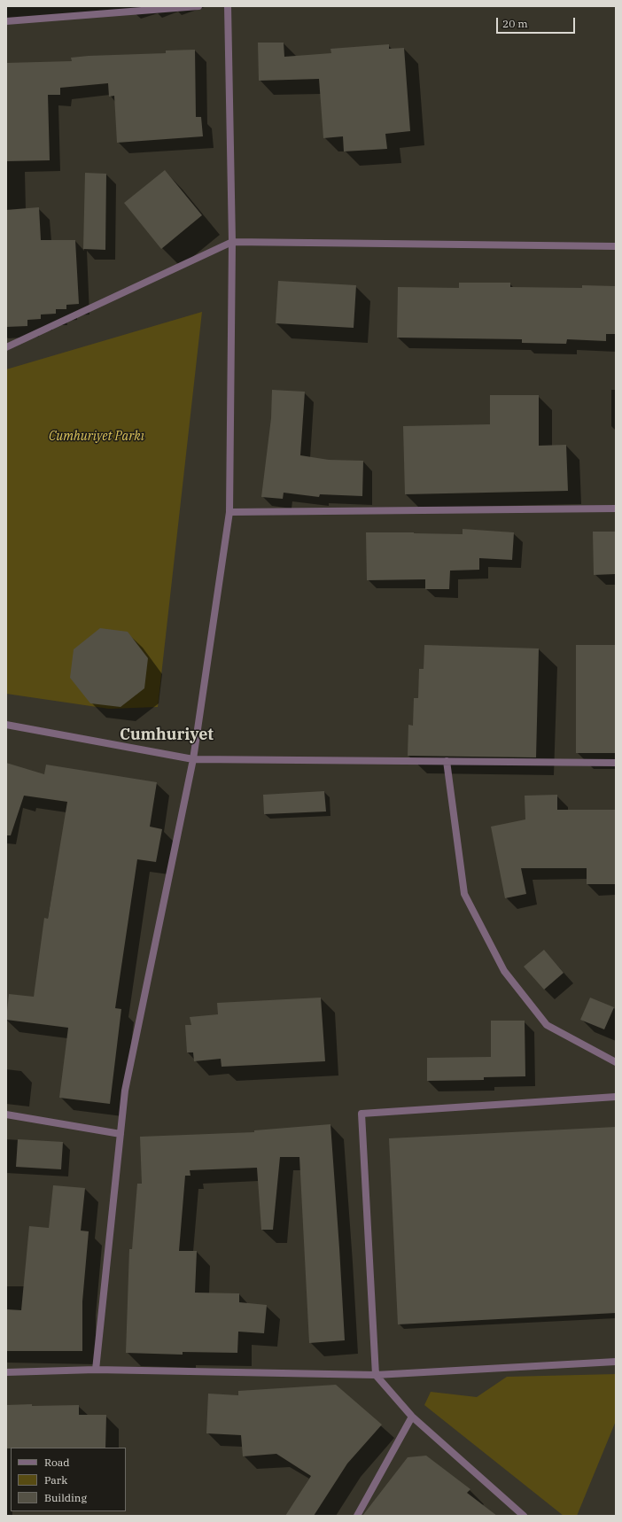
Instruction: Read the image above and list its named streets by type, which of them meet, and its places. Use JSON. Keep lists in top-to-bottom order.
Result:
{
  "districts": ["Cumhuriyet"],
  "parks": ["Cumhuriyet Parkı"],
  "legend": ["Road", "Park", "Building"],
  "scale_bar": "20 m"
}
